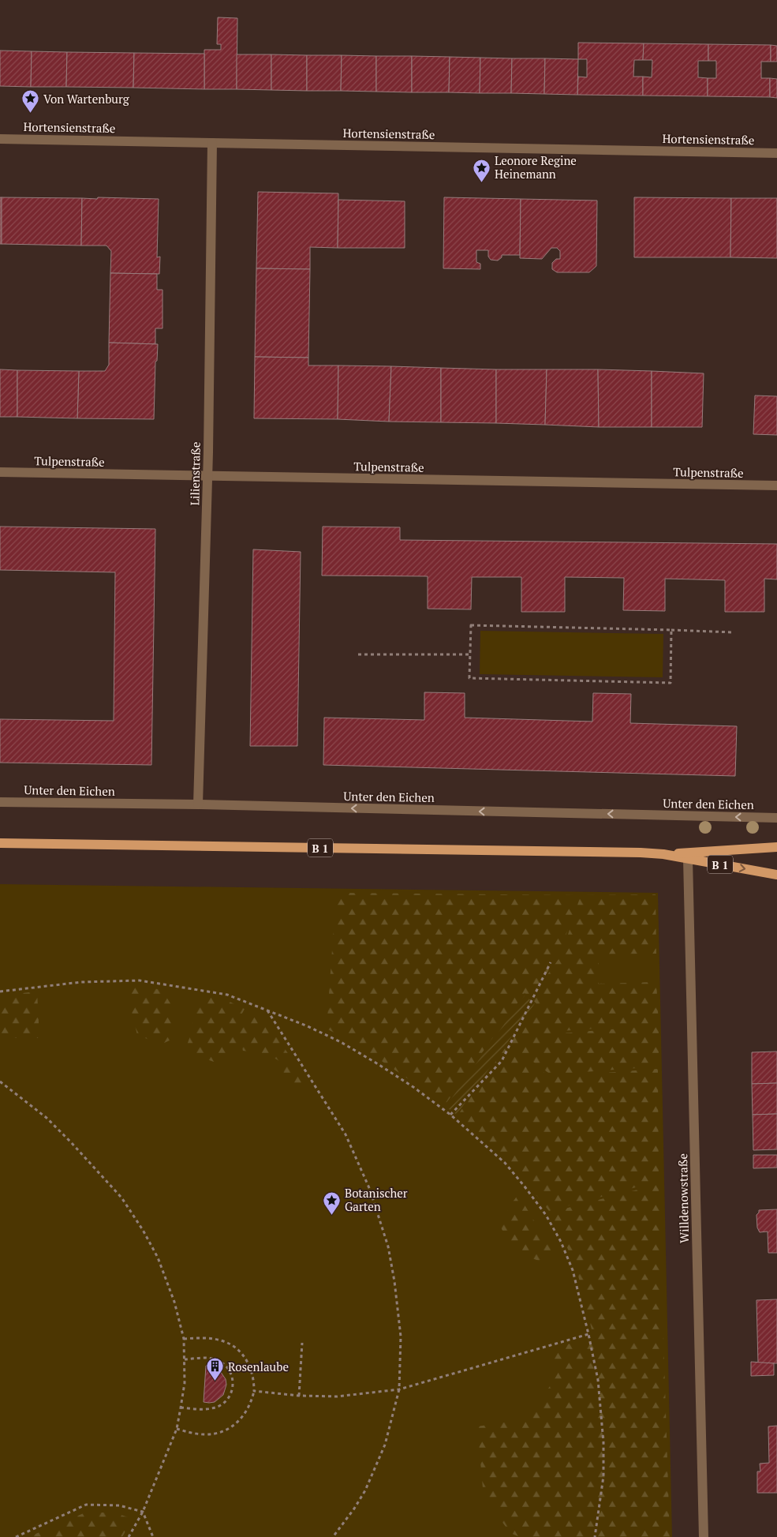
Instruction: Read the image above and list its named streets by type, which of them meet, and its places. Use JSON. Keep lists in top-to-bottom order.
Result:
{
  "streets": {
    "main road": ["B 1"],
    "street": [
      "Hortensienstraße",
      "Tulpenstraße",
      "Lilienstraße",
      "Unter den Eichen",
      "Willdenowstraße"
    ]
  },
  "crossings": [
    ["Hortensienstraße", "Lilienstraße"],
    ["Tulpenstraße", "Lilienstraße"],
    ["Lilienstraße", "Unter den Eichen"],
    ["B 1", "Willdenowstraße"]
  ],
  "one_way": ["Unter den Eichen"],
  "places": {
    "place": ["Von Wartenburg", "Leonore Regine Heinemann", "Botanischer Garten"],
    "building": ["Rosenlaube"]
  }
}
